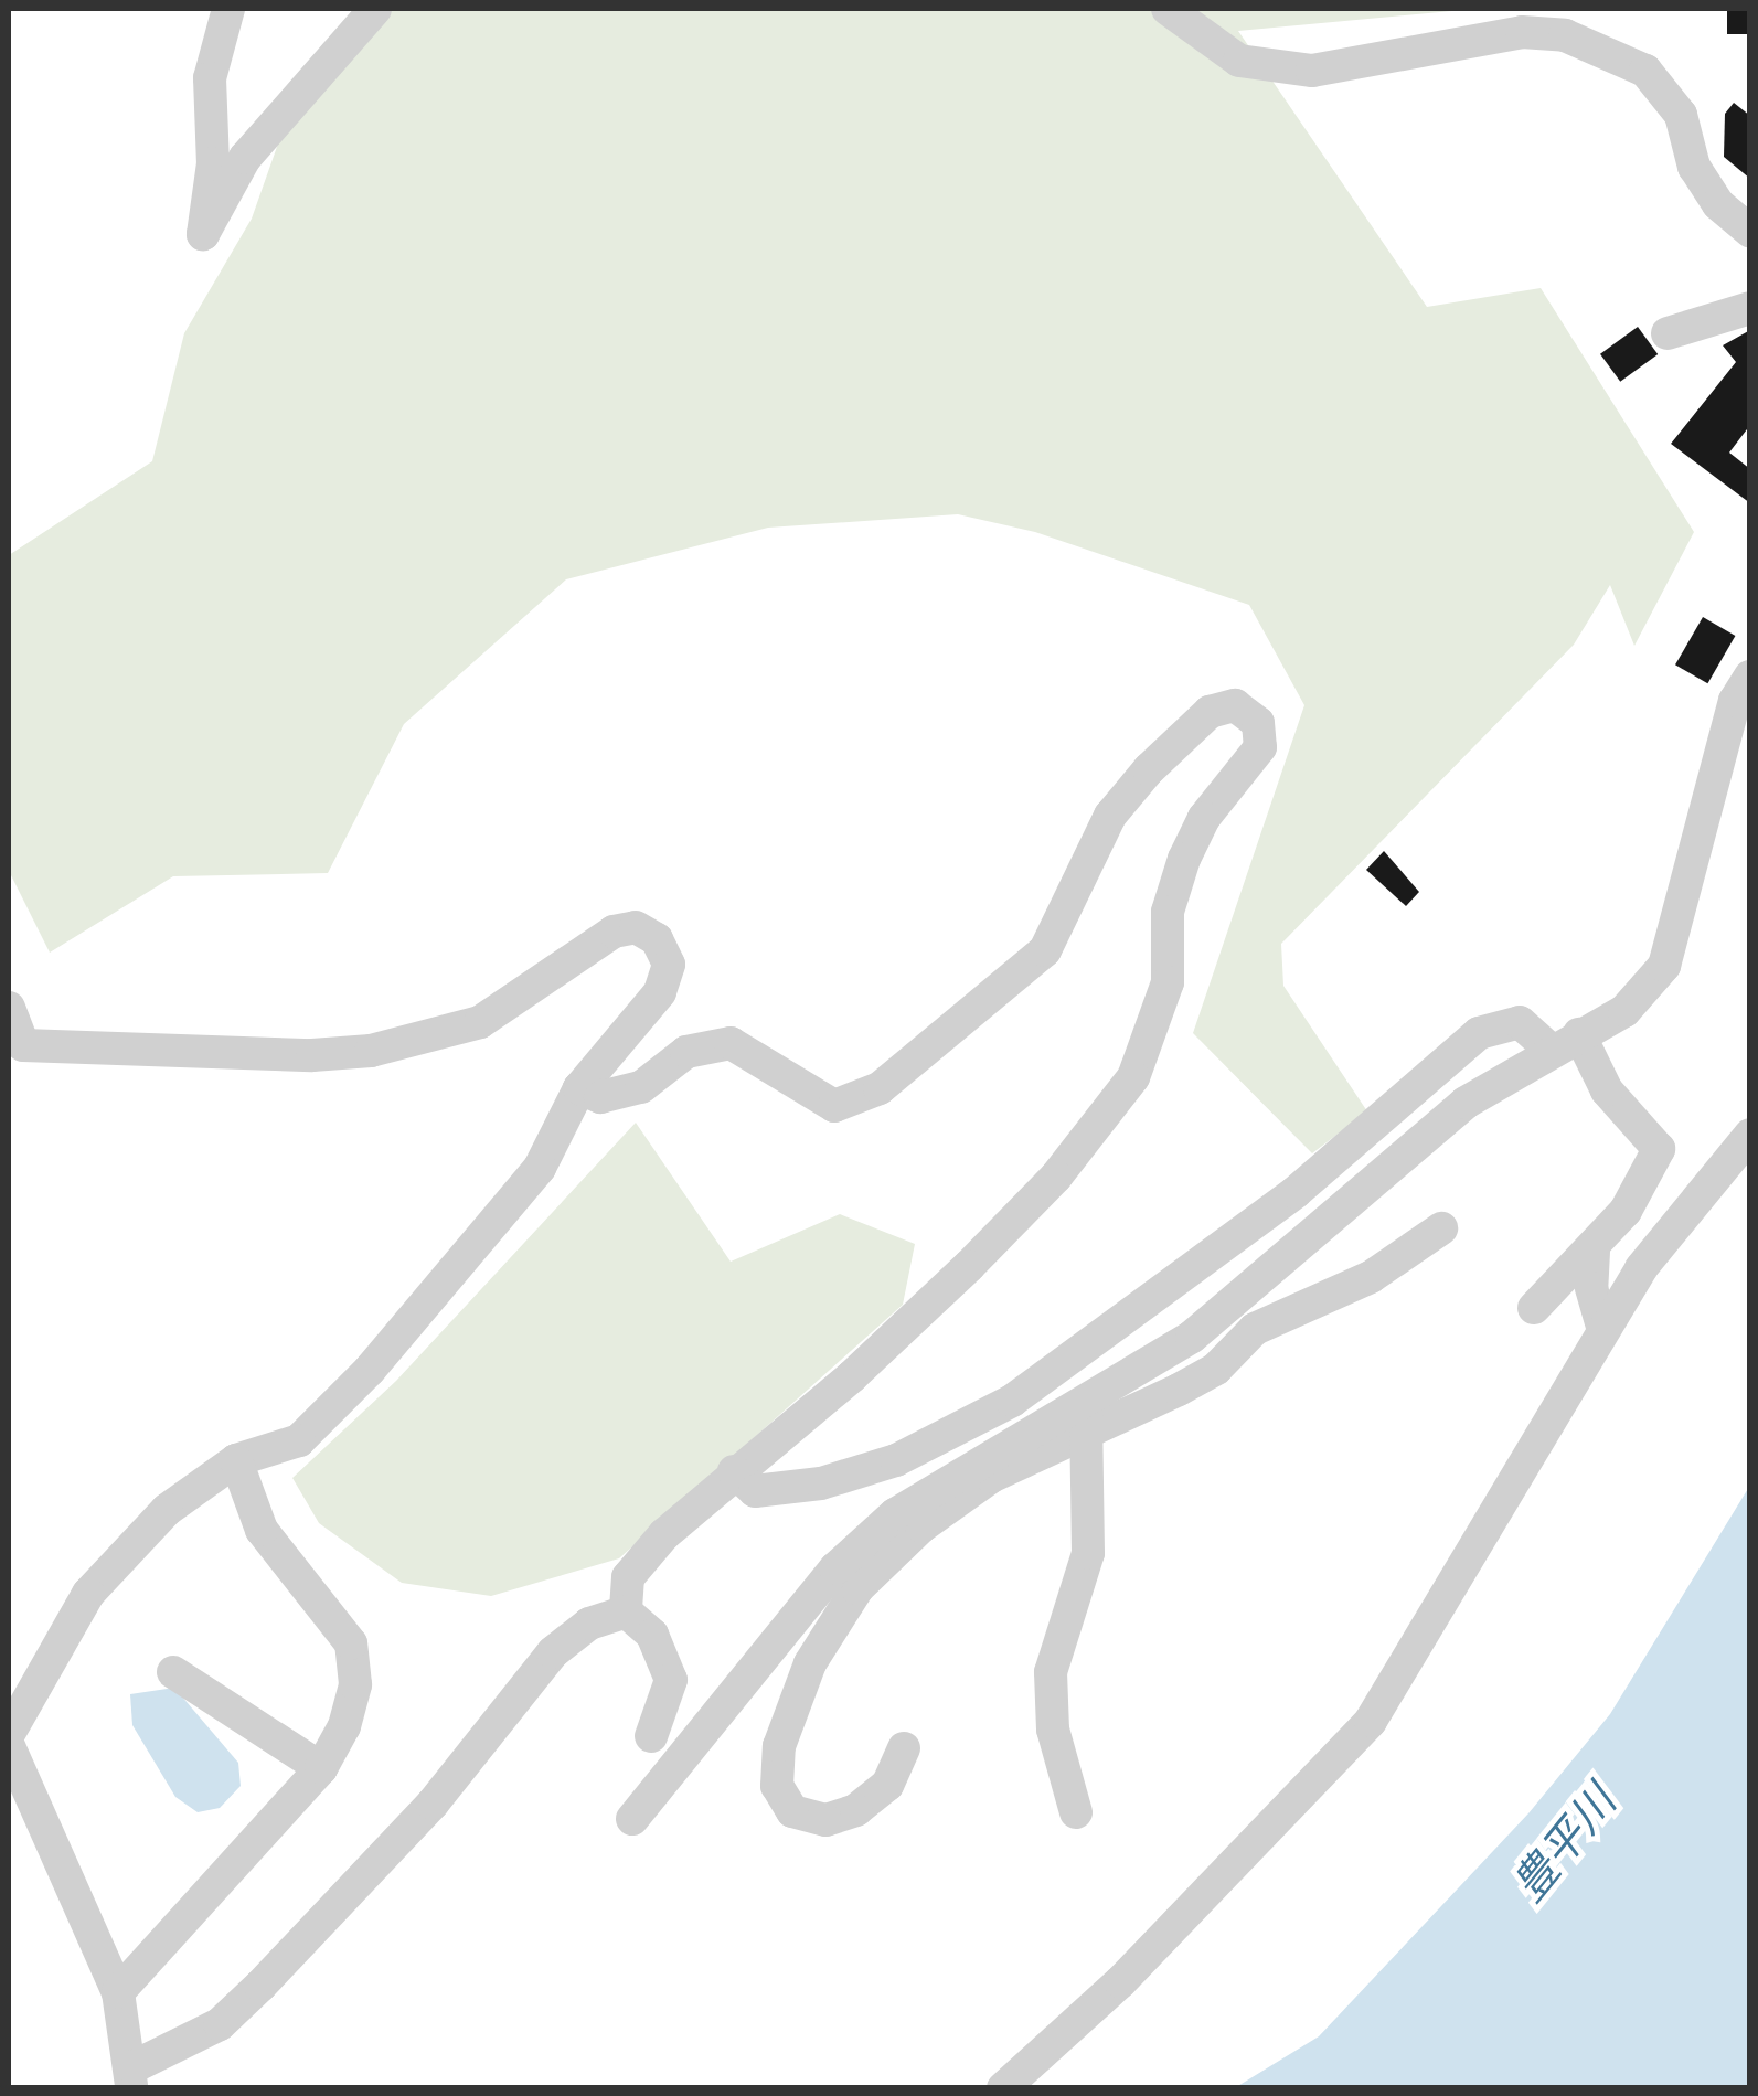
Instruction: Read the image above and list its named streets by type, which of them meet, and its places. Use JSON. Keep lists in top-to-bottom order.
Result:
{
  "water": ["豊平川"]
}
